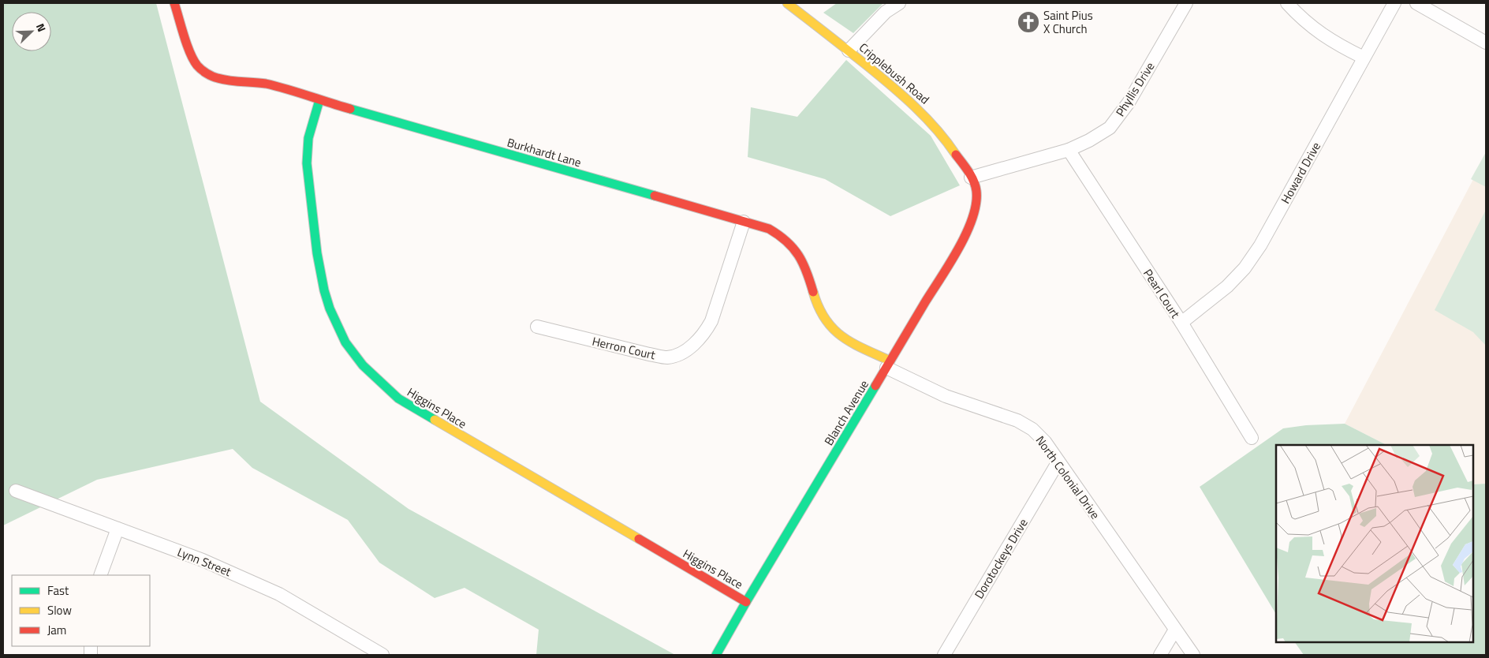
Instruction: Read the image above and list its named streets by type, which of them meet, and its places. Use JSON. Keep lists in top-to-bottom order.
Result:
{
  "streets": {
    "street": [
      "Cripplebush Road",
      "Phyllis Drive",
      "Burkhardt Lane",
      "Howard Drive",
      "Pearl Court",
      "Herron Court",
      "Higgins Place",
      "Blanch Avenue",
      "North Colonial Drive",
      "Dorotockeys Drive",
      "Lynn Street"
    ]
  },
  "crossings": [
    ["Cripplebush Road", "Phyllis Drive"],
    ["Cripplebush Road", "Blanch Avenue"],
    ["Phyllis Drive", "Pearl Court"],
    ["Phyllis Drive", "Blanch Avenue"],
    ["Burkhardt Lane", "Herron Court"],
    ["Burkhardt Lane", "Higgins Place"],
    ["Burkhardt Lane", "Blanch Avenue"],
    ["Burkhardt Lane", "North Colonial Drive"],
    ["Howard Drive", "Pearl Court"],
    ["Higgins Place", "Blanch Avenue"],
    ["Blanch Avenue", "North Colonial Drive"],
    ["North Colonial Drive", "Dorotockeys Drive"]
  ],
  "places": {
    "church": ["Saint Pius X Church"]
  },
  "legend": ["Fast", "Slow", "Jam"],
  "north": "top right"
}
